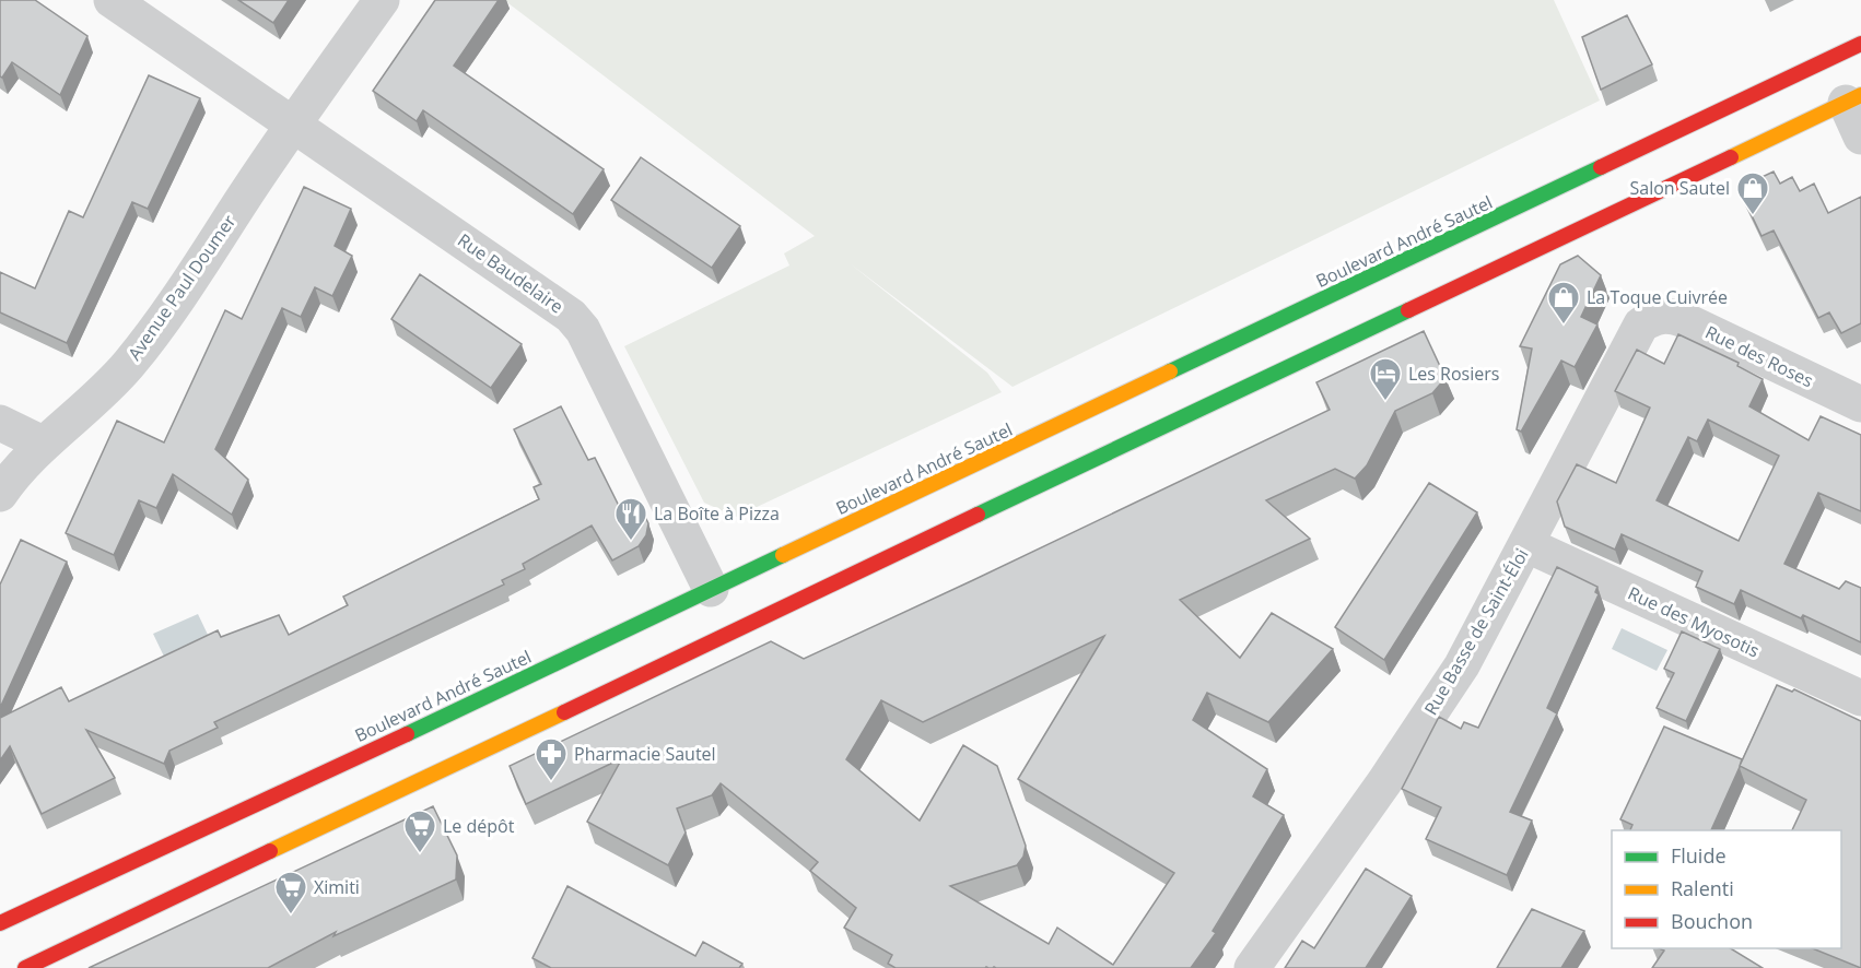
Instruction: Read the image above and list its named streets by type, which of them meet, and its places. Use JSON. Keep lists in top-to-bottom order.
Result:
{
  "streets": {
    "main road": ["Boulevard André Sautel"],
    "street": [
      "Rue Baudelaire",
      "Avenue Paul Doumer",
      "Rue des Roses",
      "Rue des Myosotis",
      "Rue Basse de Saint-Éloi"
    ]
  },
  "crossings": [
    ["Boulevard André Sautel", "Rue Baudelaire"],
    ["Rue Baudelaire", "Avenue Paul Doumer"],
    ["Rue des Roses", "Rue Basse de Saint-Éloi"],
    ["Rue des Myosotis", "Rue Basse de Saint-Éloi"]
  ],
  "places": {
    "shop": ["Salon Sautel", "La Toque Cuivrée"],
    "hotel": ["Les Rosiers"],
    "restaurant": ["La Boîte à Pizza"],
    "pharmacy": ["Pharmacie Sautel"],
    "supermarket": ["Le dépôt", "Ximiti"]
  },
  "legend": ["Fluide", "Ralenti", "Bouchon"]
}
